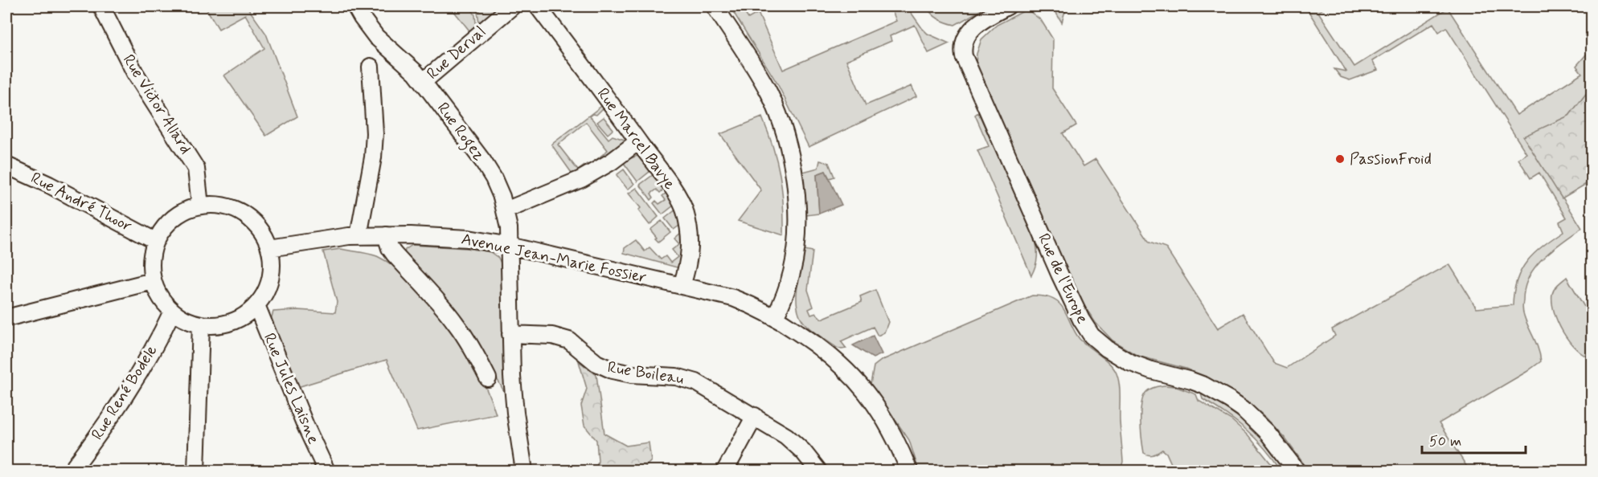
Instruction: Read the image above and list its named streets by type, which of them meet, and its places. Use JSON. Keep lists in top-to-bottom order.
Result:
{
  "streets": {
    "street": [
      "Rue Derval",
      "Rue Victor Allard",
      "Rue Rogez",
      "Rue Marcel Bavye",
      "Rue André Thoor",
      "Avenue Jean-Marie Fossier",
      "Rue de l'Europe",
      "Rue Boileau",
      "Rue Jules Laisne",
      "Rue René Bodele"
    ]
  },
  "crossings": [
    ["Rue Derval", "Rue Rogez"],
    ["Rue Victor Allard", "Rue André Thoor"],
    ["Rue Victor Allard", "Avenue Jean-Marie Fossier"],
    ["Rue Victor Allard", "Rue Jules Laisne"],
    ["Rue Victor Allard", "Rue René Bodele"],
    ["Rue Rogez", "Avenue Jean-Marie Fossier"],
    ["Rue Rogez", "Rue Boileau"],
    ["Rue Marcel Bavye", "Avenue Jean-Marie Fossier"],
    ["Rue André Thoor", "Avenue Jean-Marie Fossier"],
    ["Rue André Thoor", "Rue Jules Laisne"],
    ["Rue André Thoor", "Rue René Bodele"],
    ["Avenue Jean-Marie Fossier", "Rue Jules Laisne"],
    ["Avenue Jean-Marie Fossier", "Rue René Bodele"],
    ["Rue Jules Laisne", "Rue René Bodele"]
  ],
  "places": ["PassionFroid"],
  "scale_bar": "50 m"
}
